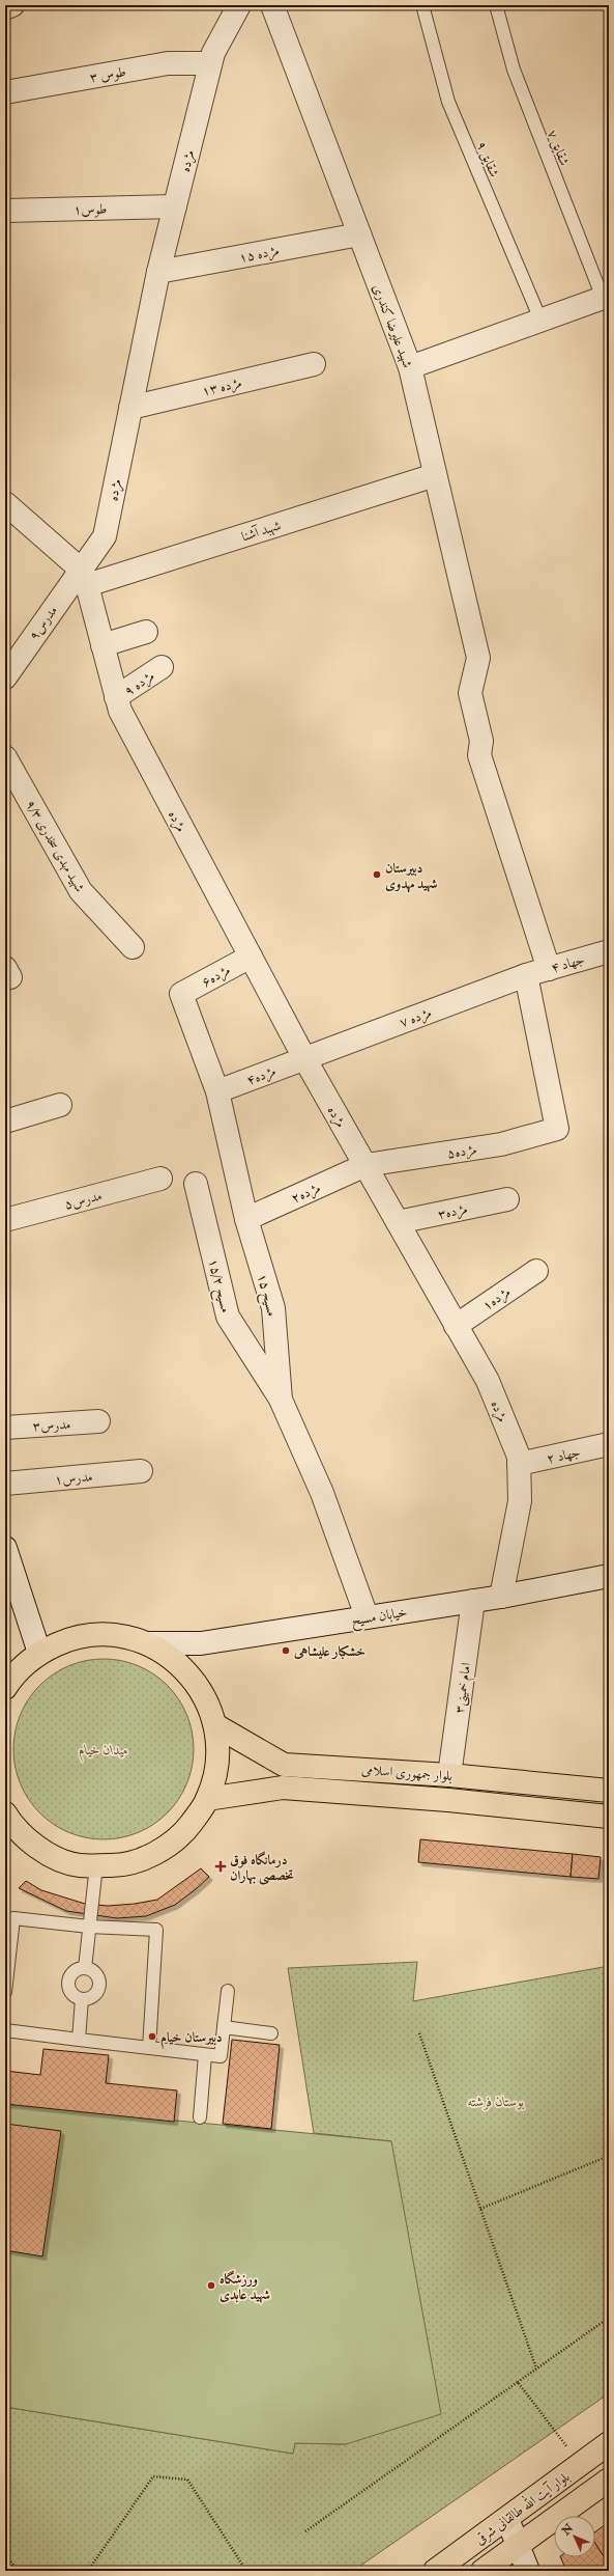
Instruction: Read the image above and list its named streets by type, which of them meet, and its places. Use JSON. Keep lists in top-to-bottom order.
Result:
{
  "streets": {
    "main road": ["بلوار جمهوری اسلامی", "بلوار آیت الله طالقانی شرقی"],
    "street": [
      "طوس ۳",
      "مژده",
      "طوس۱",
      "مژده ۱۵",
      "شهید علیرضا کندری",
      "مژده ۱۳",
      "شهبد آشنا",
      "مدرس۹",
      "مژده ۹",
      "شهید مهدی سخدری ۹/۳",
      "جهاد ۴",
      "مژده۶",
      "مژده ۷",
      "مژده۴",
      "مژده۵",
      "مژده۲",
      "مدرس۵",
      "مژده۳",
      "مسیح ۱۵/۲",
      "مسیح ۱۵",
      "مژده۱",
      "مدرس۳",
      "جهاد ۲",
      "مدرس۱",
      "خیابان مسیح",
      "امام خمینی۳"
    ],
    "lane": ["شقایق ۷", "شقایق ۹"]
  },
  "crossings": [
    ["طوس ۳", "مژده"],
    ["مژده", "طوس۱"],
    ["مژده", "مژده ۱۵"],
    ["مژده", "مژده ۱۳"],
    ["مژده", "شهبد آشنا"],
    ["مژده", "مدرس۹"],
    ["مژده", "مژده ۹"],
    ["مژده", "مژده۶"],
    ["مژده", "مژده ۷"],
    ["مژده", "مژده۴"],
    ["مژده", "مژده۵"],
    ["مژده", "مژده۲"],
    ["مژده", "مژده۳"],
    ["مژده", "مژده۱"],
    ["مژده", "جهاد ۲"],
    ["مژده", "خیابان مسیح"],
    ["مژده ۱۵", "شهید علیرضا کندری"],
    ["شهید علیرضا کندری", "شهبد آشنا"],
    ["شهید علیرضا کندری", "جهاد ۴"],
    ["شهبد آشنا", "مدرس۹"],
    ["جهاد ۴", "مژده ۷"],
    ["جهاد ۴", "مژده۵"],
    ["مژده۶", "مسیح ۱۵"],
    ["مژده ۷", "مژده۴"],
    ["مژده ۷", "مژده۵"],
    ["مژده۴", "مسیح ۱۵"],
    ["مژده۵", "مژده۲"],
    ["مژده۲", "مسیح ۱۵"],
    ["مسیح ۱۵/۲", "مسیح ۱۵"],
    ["مسیح ۱۵", "خیابان مسیح"],
    ["خیابان مسیح", "امام خمینی۳"],
    ["امام خمینی۳", "بلوار جمهوری اسلامی"]
  ],
  "parks": ["میدان خیام", "بوستان فرشته"],
  "places": {
    "other": [
      "دبیرستان شهید مهدوی",
      "خشکبار علیشاهی",
      "دبیرستان خیام",
      "ورزشگاه شهید عابدی"
    ],
    "health": ["درمانگاه فوق تخصصی بهاران"]
  },
  "north": "top left"
}
